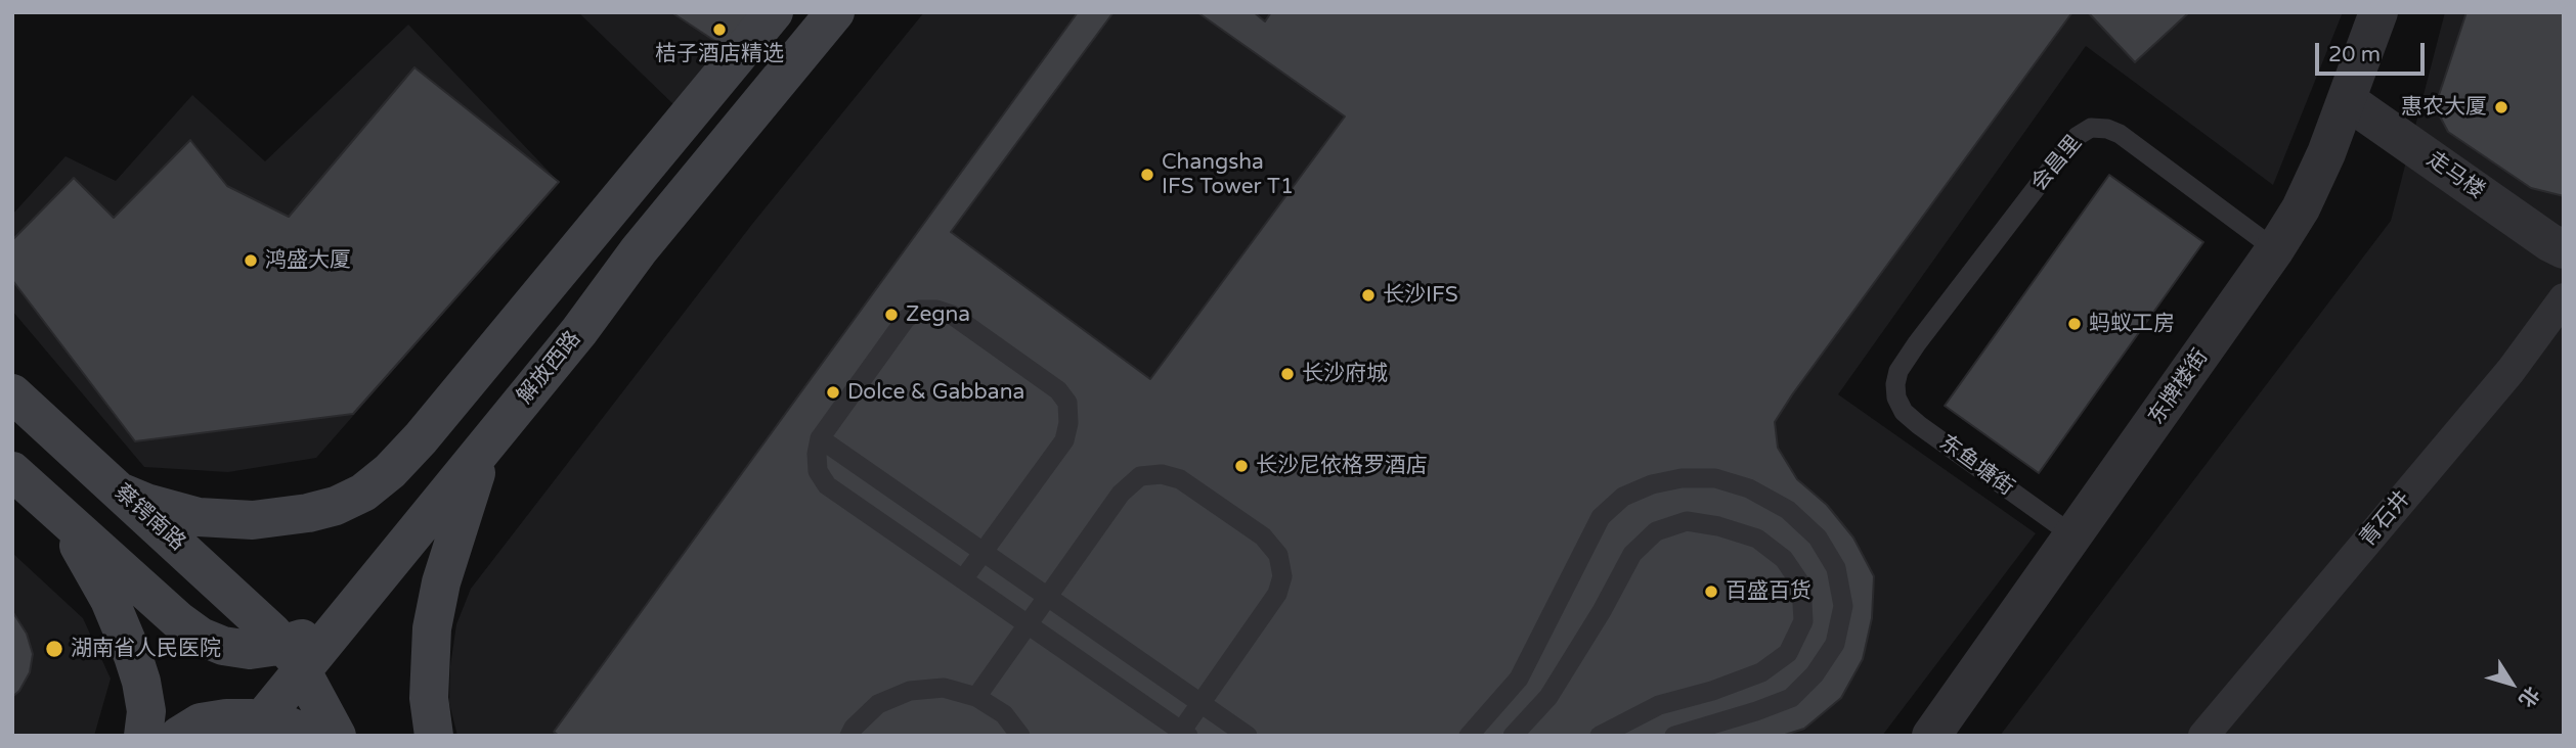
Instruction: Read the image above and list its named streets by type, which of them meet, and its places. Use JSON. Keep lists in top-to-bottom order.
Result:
{
  "streets": {
    "main road": ["解放西路", "蔡锷南路"],
    "street": ["走马楼", "东牌楼街", "青石井"],
    "lane": ["会昌里", "东鱼塘街"]
  },
  "crossings": [
    ["会昌里", "东牌楼街"],
    ["会昌里", "东鱼塘街"],
    ["走马楼", "东牌楼街"],
    ["解放西路", "蔡锷南路"],
    ["东牌楼街", "东鱼塘街"]
  ],
  "places": [
    "桔子酒店精选",
    "惠农大厦",
    "Changsha IFS Tower T1",
    "鸿盛大厦",
    "长沙IFS",
    "Zegna",
    "蚂蚁工房",
    "长沙府城",
    "Dolce & Gabbana",
    "长沙尼依格罗酒店",
    "百盛百货",
    "湖南省人民医院"
  ],
  "scale_bar": "20 m",
  "north": "bottom right"
}
